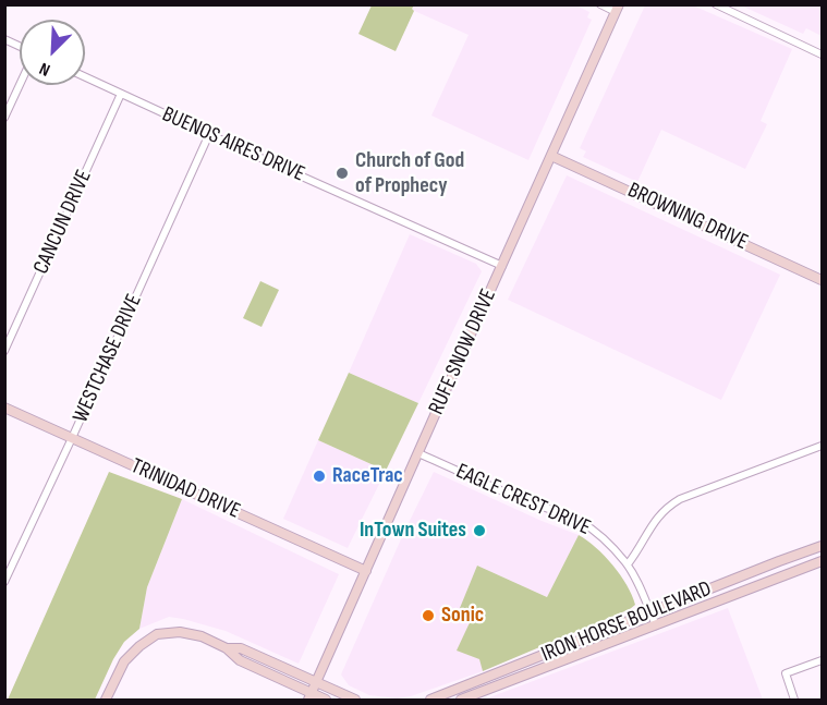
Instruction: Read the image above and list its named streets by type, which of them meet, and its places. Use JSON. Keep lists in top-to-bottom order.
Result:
{
  "streets": {
    "street": [
      "BUENOS AIRES DRIVE",
      "BROWNING DRIVE",
      "CANCUN DRIVE",
      "RUFE SNOW DRIVE",
      "WESTCHASE DRIVE",
      "TRINIDAD DRIVE",
      "EAGLE CREST DRIVE",
      "IRON HORSE BOULEVARD"
    ]
  },
  "crossings": [
    ["BUENOS AIRES DRIVE", "CANCUN DRIVE"],
    ["BUENOS AIRES DRIVE", "RUFE SNOW DRIVE"],
    ["BUENOS AIRES DRIVE", "WESTCHASE DRIVE"],
    ["BROWNING DRIVE", "RUFE SNOW DRIVE"],
    ["RUFE SNOW DRIVE", "TRINIDAD DRIVE"],
    ["RUFE SNOW DRIVE", "EAGLE CREST DRIVE"],
    ["WESTCHASE DRIVE", "TRINIDAD DRIVE"],
    ["EAGLE CREST DRIVE", "IRON HORSE BOULEVARD"]
  ],
  "places": [
    "Church of God of Prophecy",
    "RaceTrac",
    "InTown Suites",
    "Sonic"
  ],
  "north": "bottom left"
}
